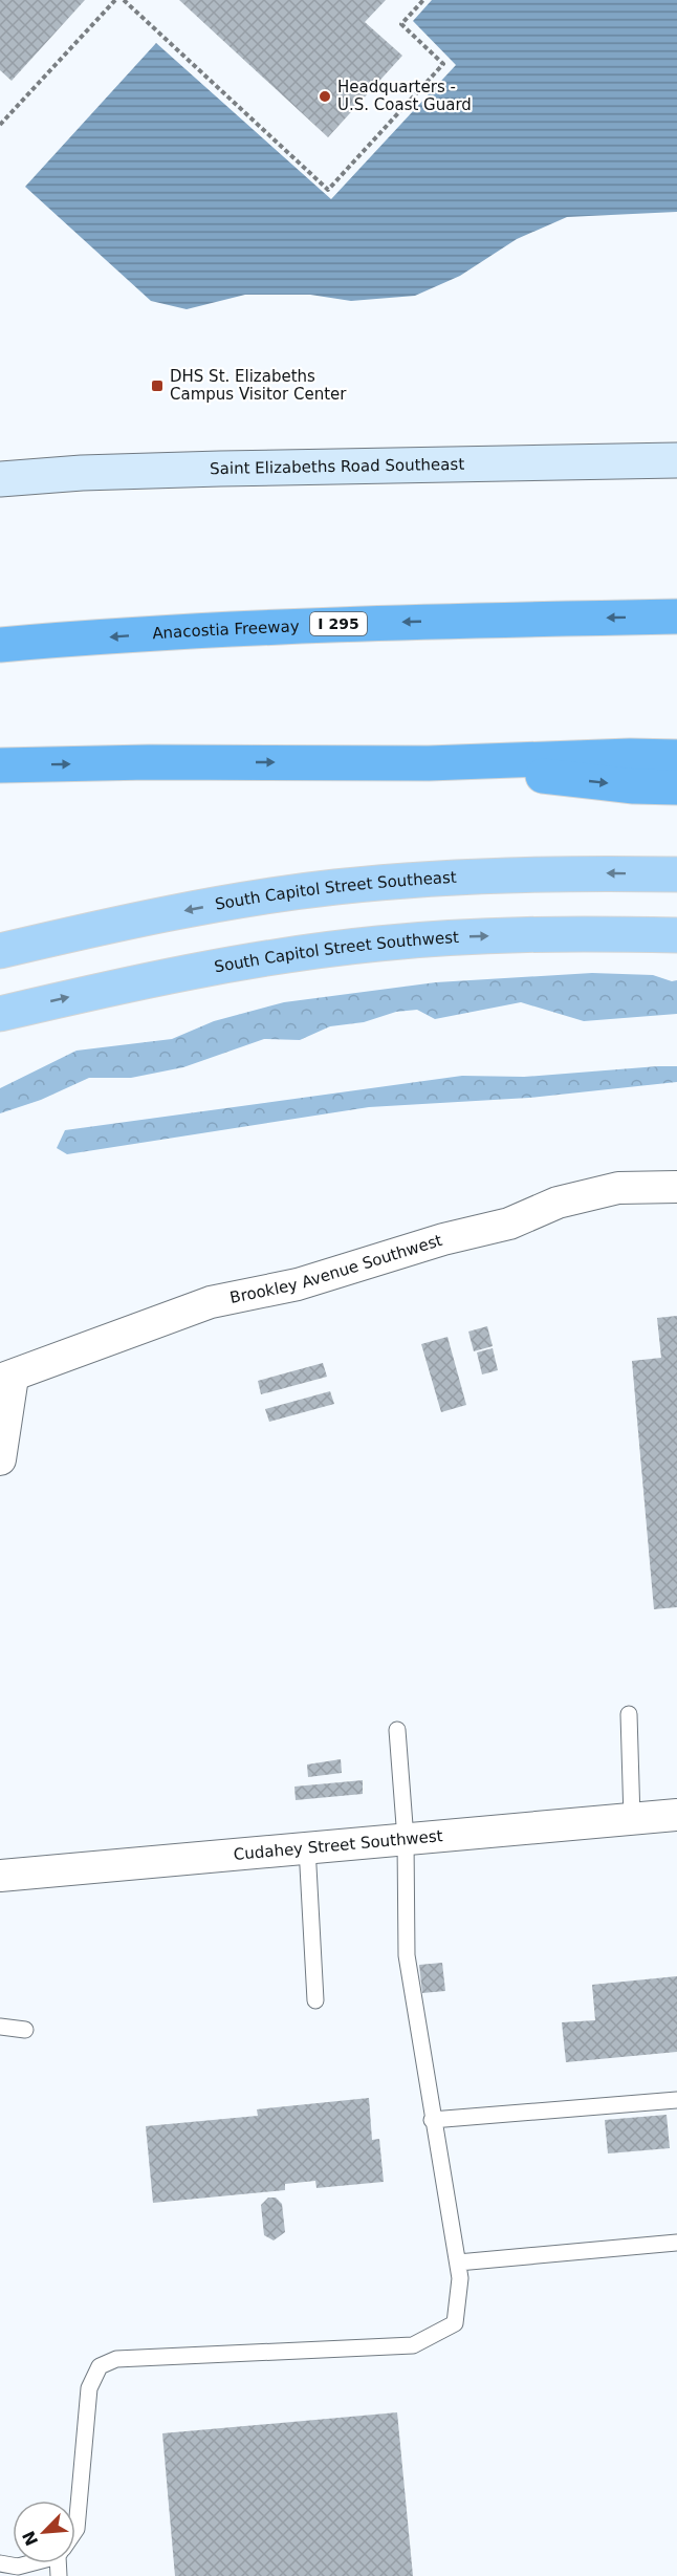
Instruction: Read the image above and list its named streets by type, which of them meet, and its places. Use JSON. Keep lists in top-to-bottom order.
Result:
{
  "streets": {
    "highway": ["I 295", "Anacostia Freeway"],
    "main road": ["Saint Elizabeths Road Southeast", "South Capitol Street Southeast", "South Capitol Street Southwest"],
    "street": ["Brookley Avenue Southwest", "Cudahey Street Southwest"]
  },
  "one_way": ["South Capitol Street Southeast", "South Capitol Street Southwest"],
  "places": {
    "other": ["Headquarters - U.S. Coast Guard"],
    "transit": ["DHS St. Elizabeths Campus Visitor Center"]
  },
  "north": "bottom left"
}
